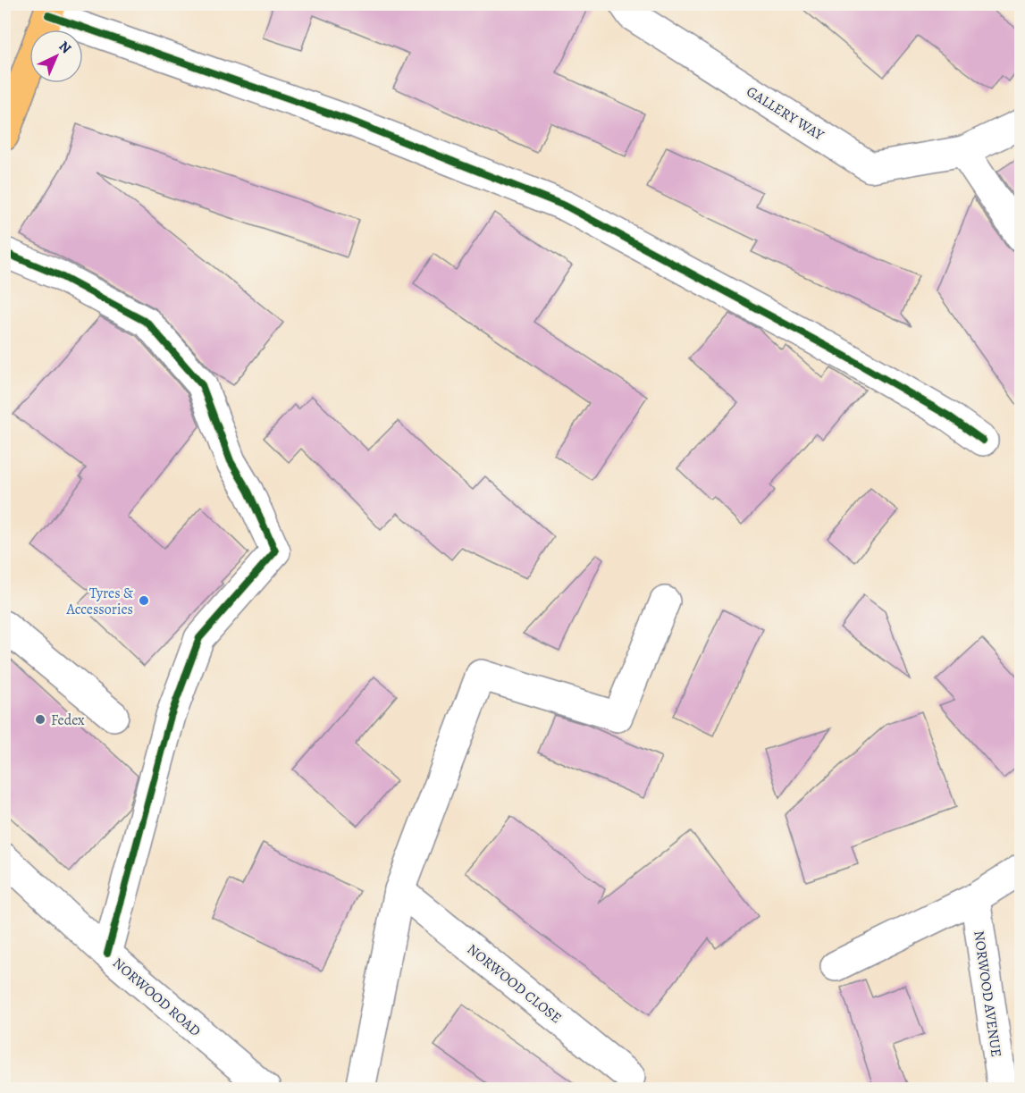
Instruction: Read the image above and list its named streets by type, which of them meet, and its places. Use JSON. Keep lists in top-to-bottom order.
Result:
{
  "streets": {
    "street": [
      "GALLERY WAY",
      "NORWOOD CLOSE",
      "NORWOOD AVENUE",
      "NORWOOD ROAD"
    ]
  },
  "places": ["Tyres & Accessories", "Fedex"],
  "north": "top right"
}
